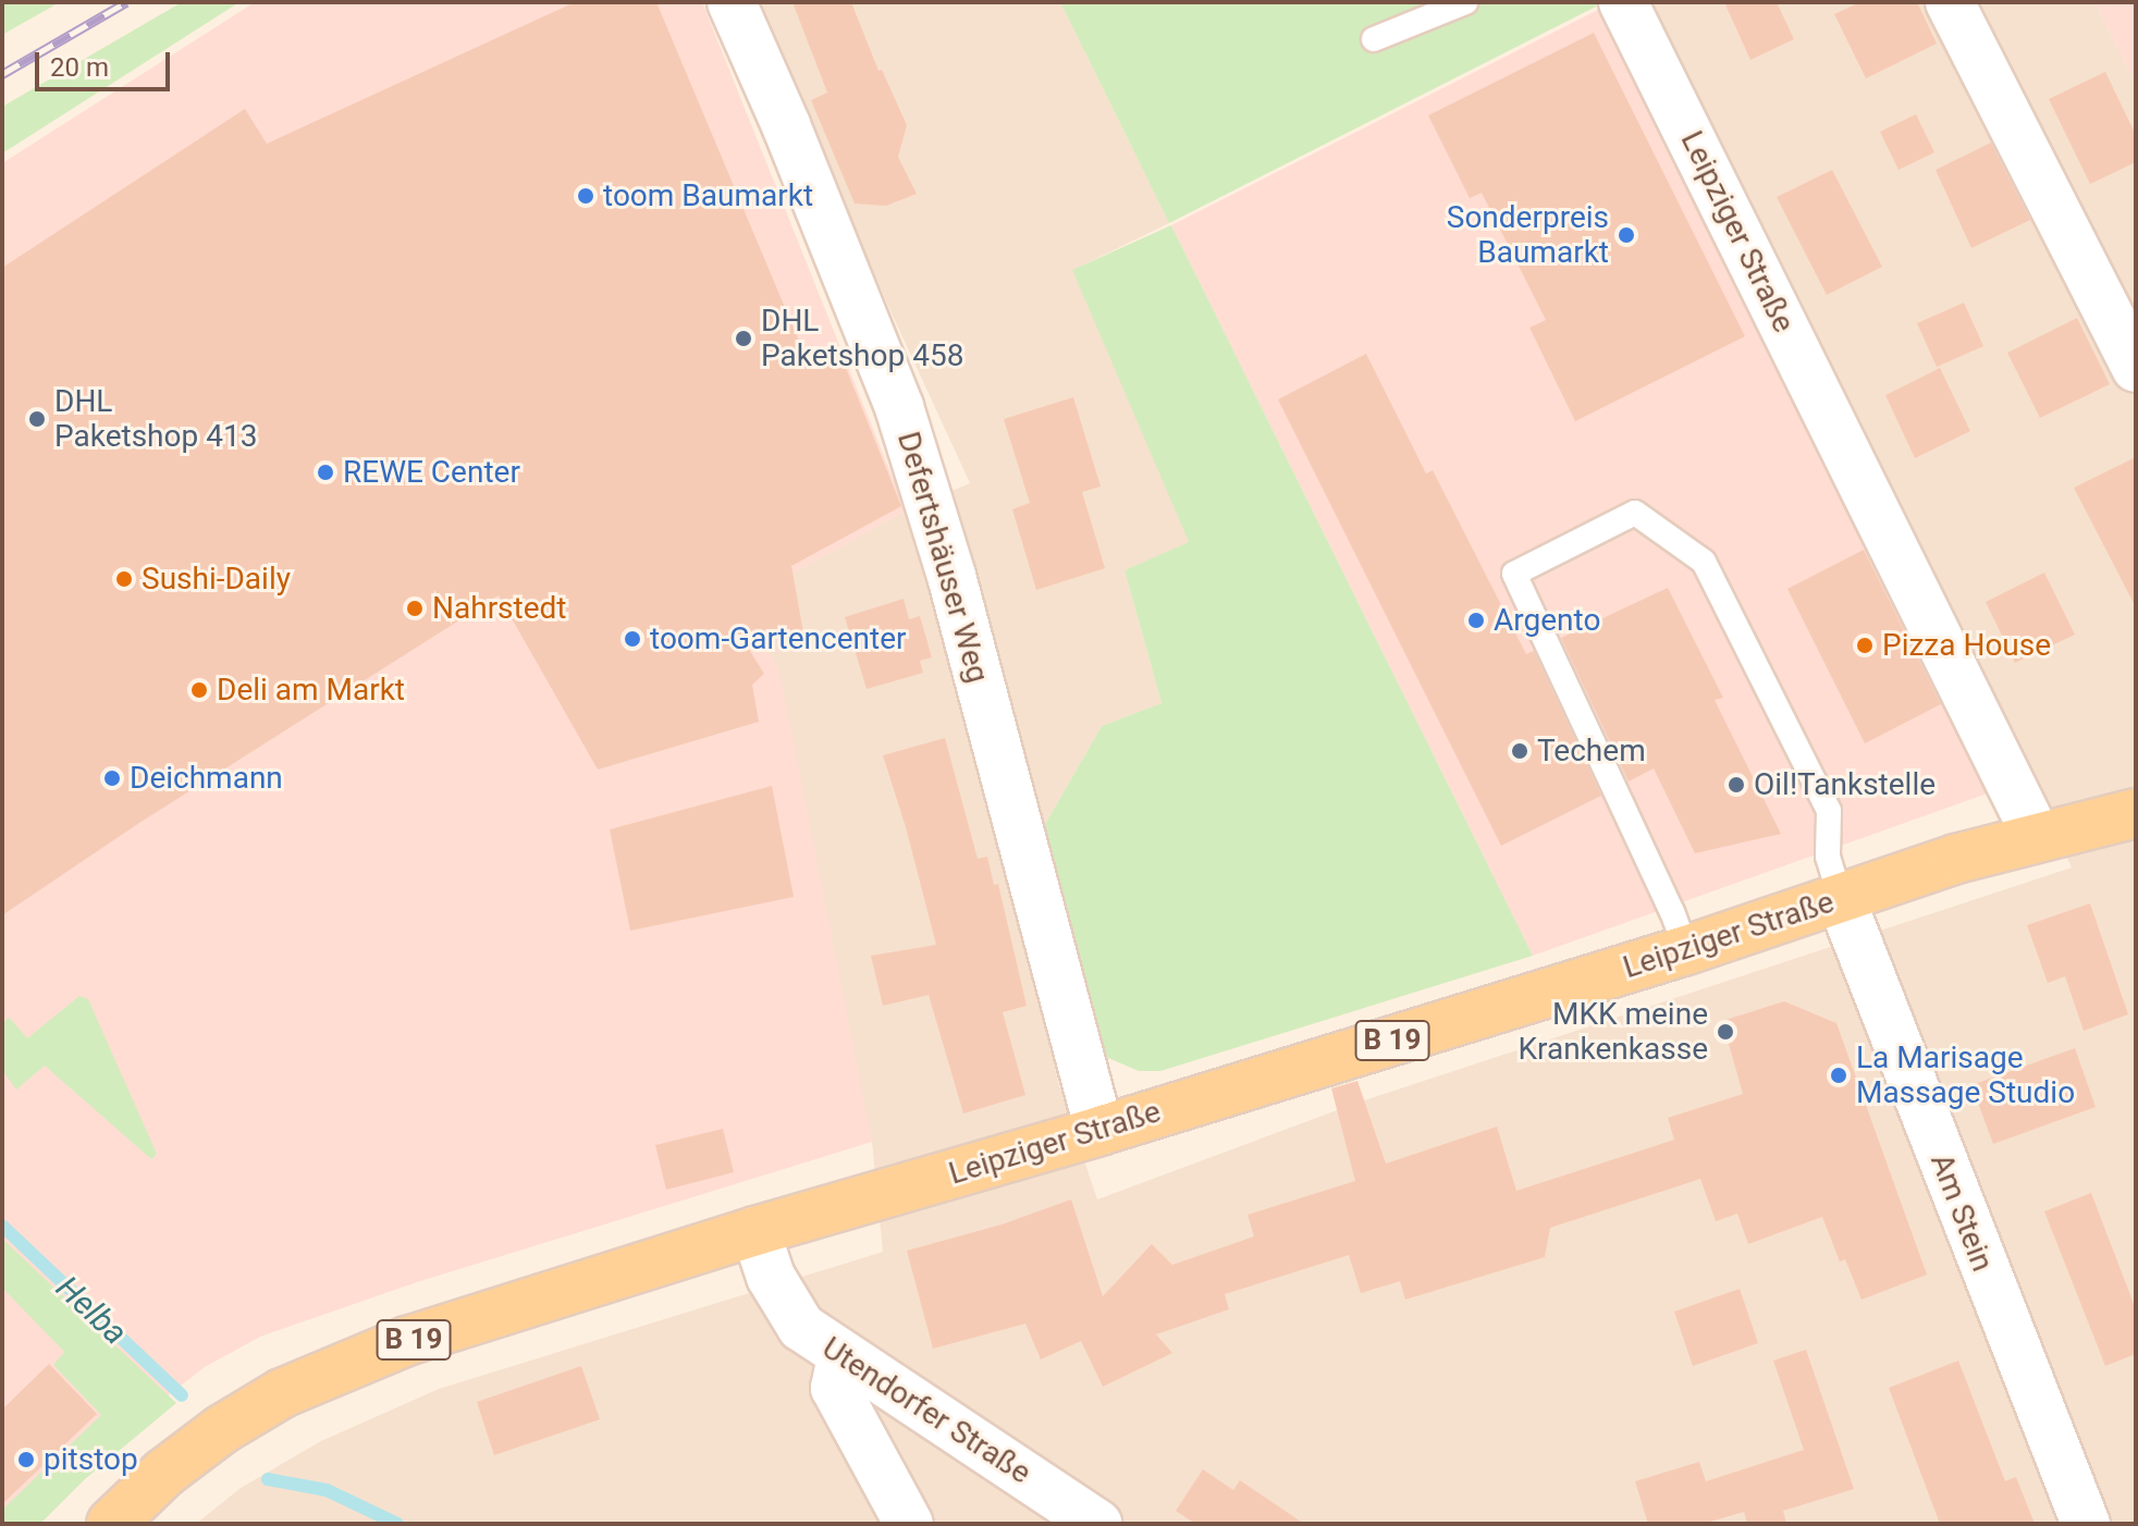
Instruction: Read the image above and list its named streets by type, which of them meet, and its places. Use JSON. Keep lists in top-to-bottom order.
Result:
{
  "streets": {
    "main road": ["Leipziger Straße", "B 19"],
    "street": ["Defertshäuser Weg", "Am Stein", "Utendorfer Straße"]
  },
  "crossings": [
    ["Leipziger Straße", "Defertshäuser Weg"],
    ["Leipziger Straße", "Am Stein"],
    ["Leipziger Straße", "Utendorfer Straße"]
  ],
  "water": ["Helba"],
  "places": [
    "toom Baumarkt",
    "Sonderpreis Baumarkt",
    "DHL Paketshop 458",
    "DHL Paketshop 413",
    "REWE Center",
    "Sushi-Daily",
    "Nahrstedt",
    "Argento",
    "toom-Gartencenter",
    "Pizza House",
    "Deli am Markt",
    "Techem",
    "Deichmann",
    "Oil!Tankstelle",
    "MKK meine Krankenkasse",
    "La Marisage Massage Studio",
    "pitstop"
  ],
  "scale_bar": "20 m"
}
